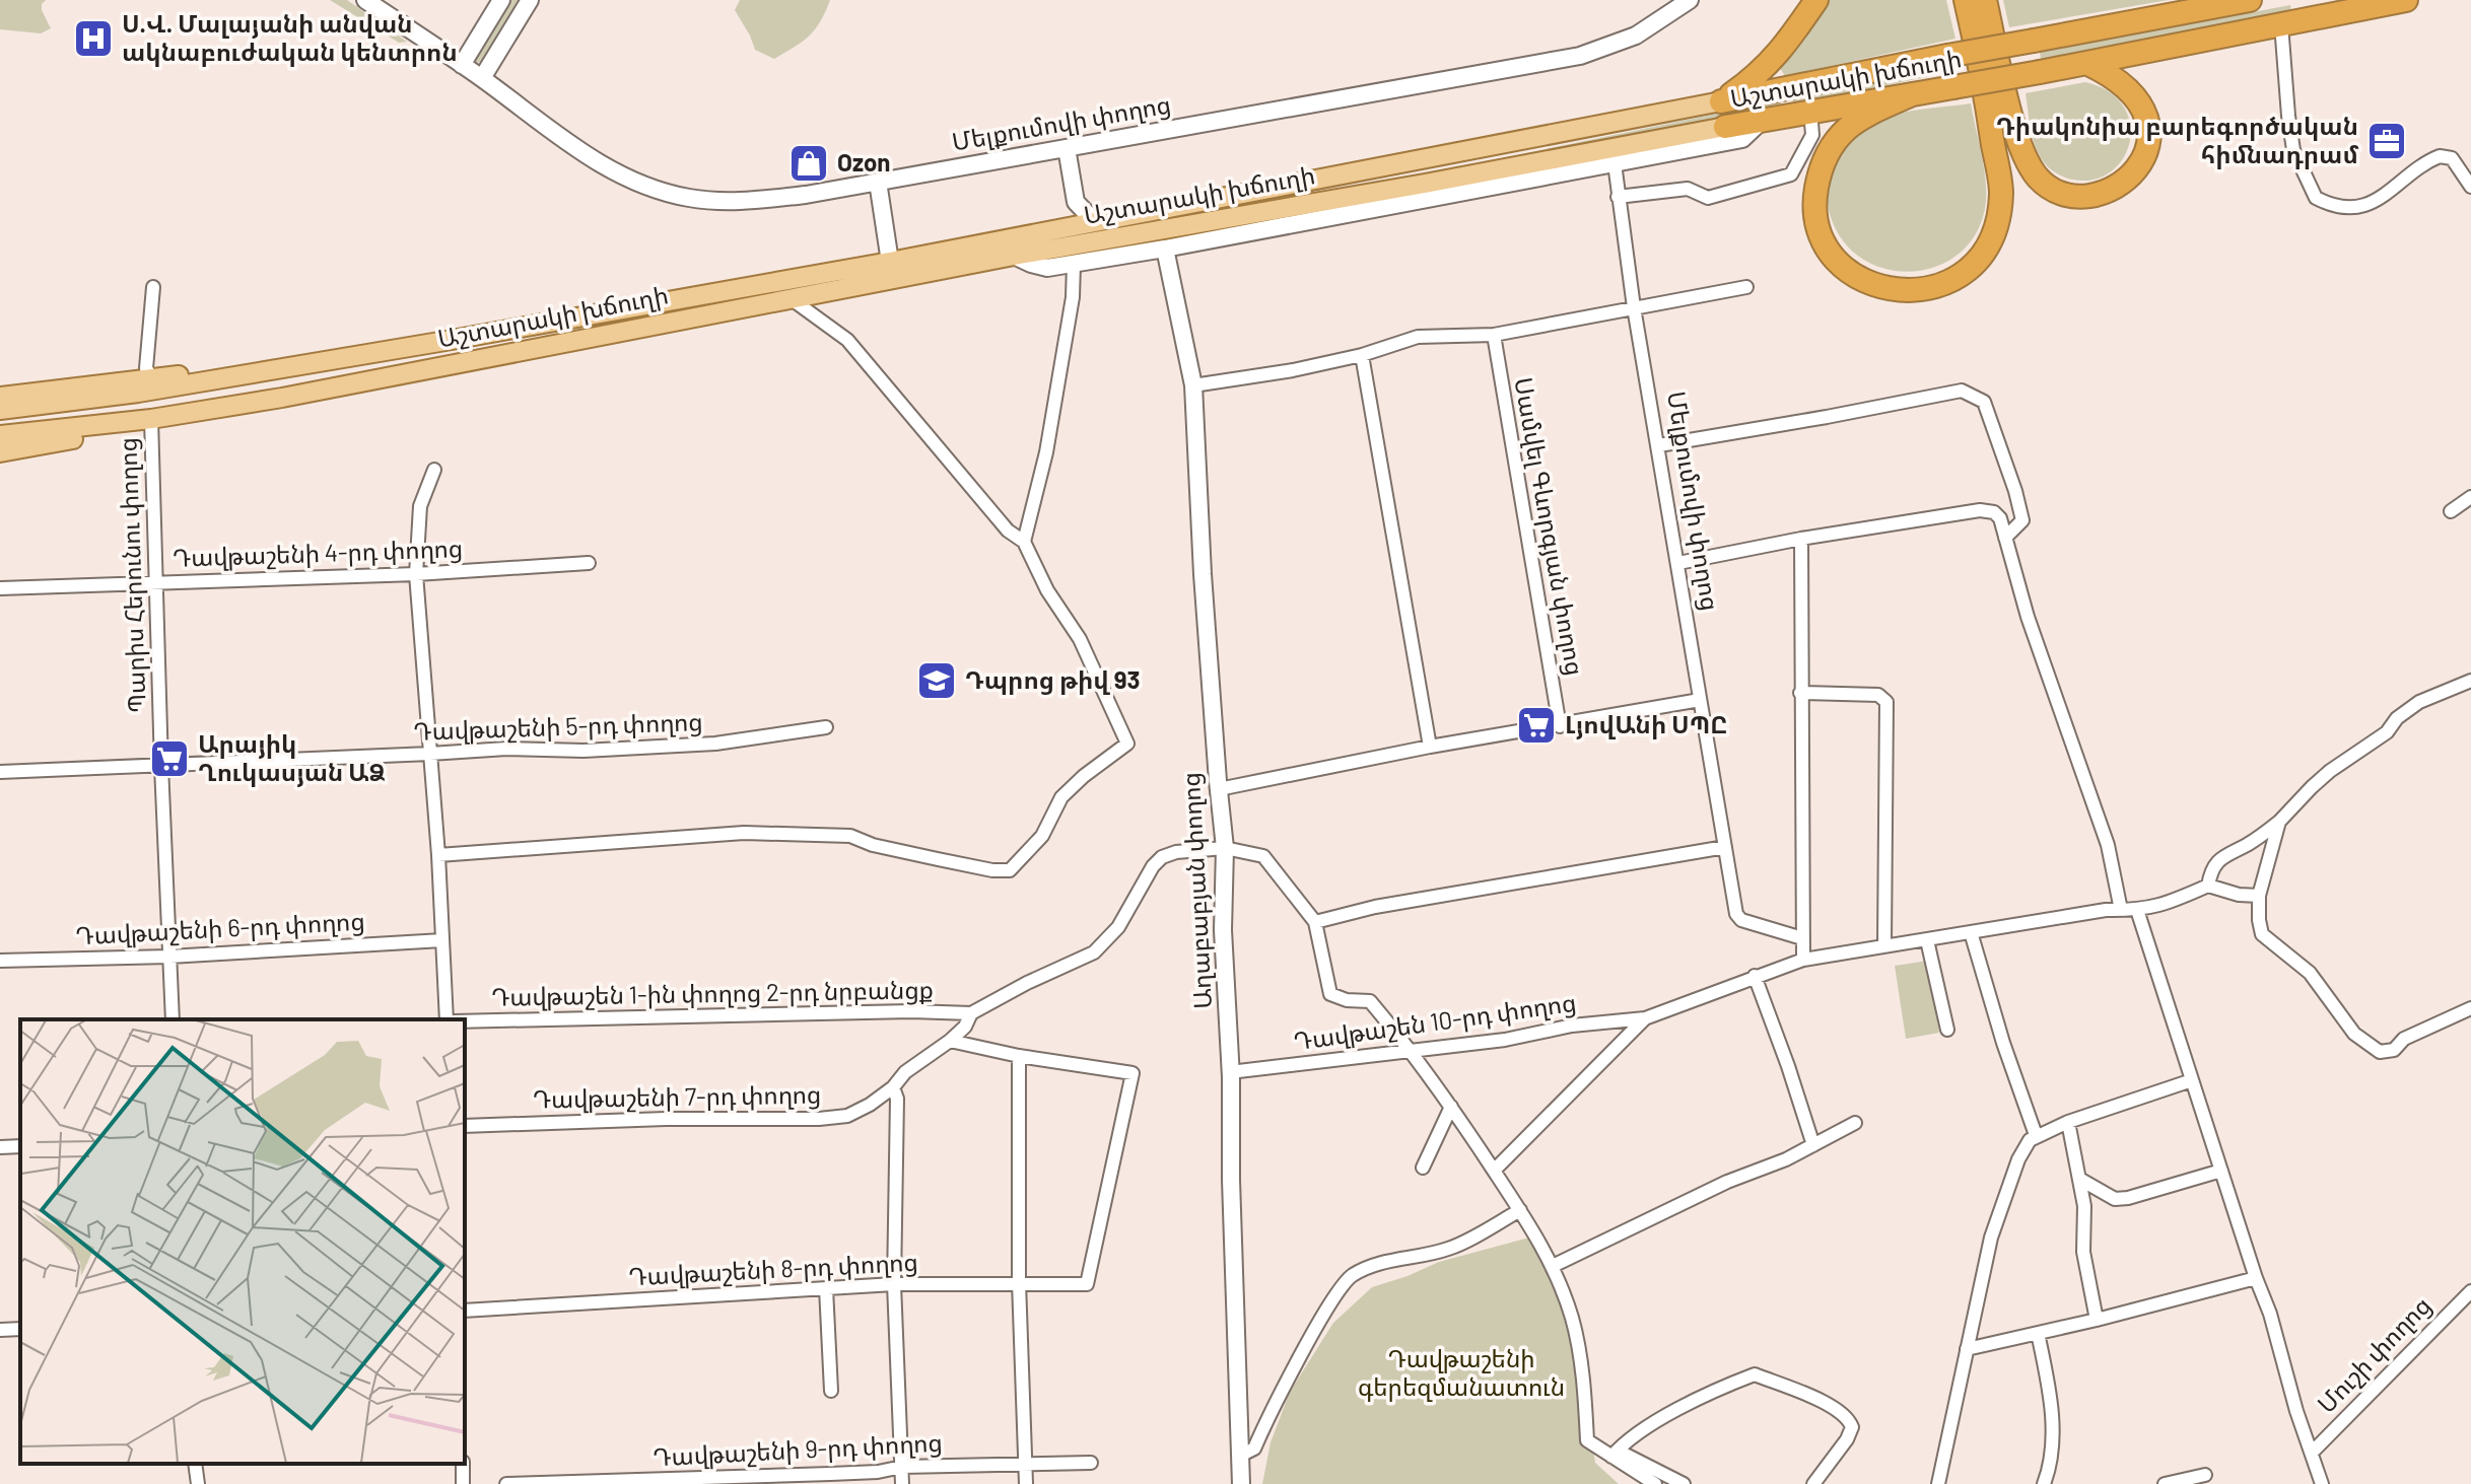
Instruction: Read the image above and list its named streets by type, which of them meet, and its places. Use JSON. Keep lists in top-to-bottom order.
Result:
{
  "streets": {
    "highway": ["Աշտարակի խճուղի"],
    "street": [
      "Մելքումովի փողոց",
      "Սամվել Գևորգյան փողոց",
      "Դավթաշենի 4-րդ փողոց",
      "Պարիս Հերունու փողոց",
      "Դավթաշենի 5-րդ փողոց",
      "Աղաբաբյան փողոց",
      "Դավթաշենի 6-րդ փողոց",
      "Դավթաշեն 1-ին փողոց 2-րդ նրբանցք",
      "Դավթաշեն 10-րդ փողոց",
      "Դավթաշենի 7-րդ փողոց",
      "Դավթաշենի 8-րդ փողոց",
      "Մուշի փողոց",
      "Դավթաշենի 9-րդ փողոց"
    ]
  },
  "crossings": [
    ["Աշտարակի խճուղի", "Պարիս Հերունու փողոց"],
    ["Դավթաշենի 4-րդ փողոց", "Պարիս Հերունու փողոց"],
    ["Պարիս Հերունու փողոց", "Դավթաշենի 5-րդ փողոց"],
    ["Պարիս Հերունու փողոց", "Դավթաշենի 6-րդ փողոց"],
    ["Աղաբաբյան փողոց", "Դավթաշեն 10-րդ փողոց"],
    ["Աղաբաբյան փողոց", "Դավթաշենի 7-րդ փողոց"],
    ["Դավթաշեն 1-ին փողոց 2-րդ նրբանցք", "Դավթաշենի 7-րդ փողոց"]
  ],
  "parks": ["Դավթաշենի գերեզմանատուն"],
  "places": {
    "hospital": ["Ս.Վ. Մալայանի անվան ակնաբուժական կենտրոն"],
    "office": ["Դիակոնիա բարեգործական հիմնադրամ"],
    "shop": ["Ozon"],
    "school or university": ["Դպրոց թիվ 93"],
    "supermarket": ["ԼյովԱնի ՍՊԸ", "Արայիկ Ղուկասյան ԱՁ"]
  }
}
